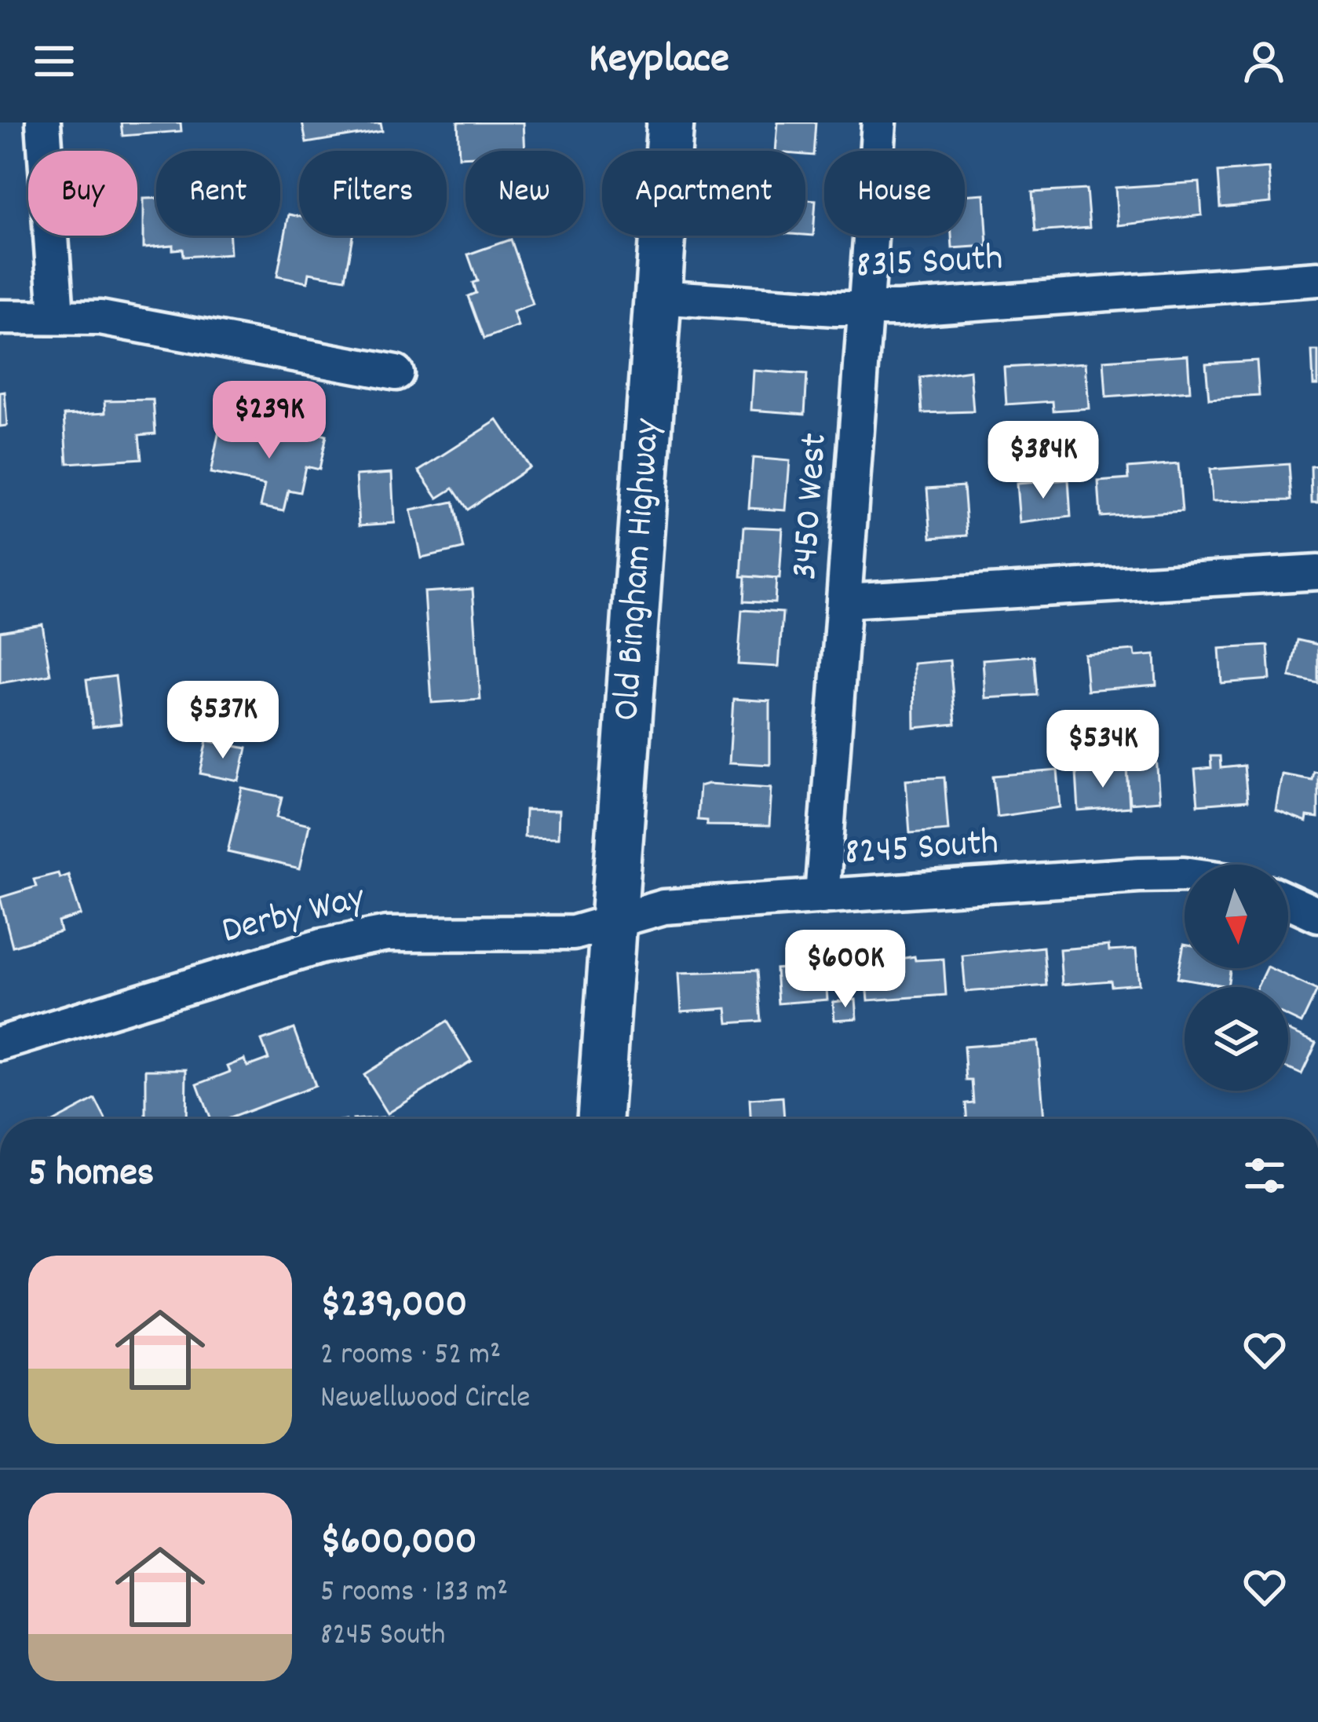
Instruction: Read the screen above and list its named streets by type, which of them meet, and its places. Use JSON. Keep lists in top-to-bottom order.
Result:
{
  "streets": {
    "street": [
      "8315 South",
      "3450 West",
      "Old Bingham Highway",
      "8245 South",
      "Derby Way"
    ]
  },
  "crossings": [
    ["8315 South", "3450 West"],
    ["8315 South", "Old Bingham Highway"],
    ["3450 West", "8245 South"],
    ["Old Bingham Highway", "8245 South"],
    ["Old Bingham Highway", "Derby Way"],
    ["8245 South", "Derby Way"]
  ],
  "north": "bottom",
  "page": {
    "header": "Keyplace",
    "chip": [
      "Buy",
      "Rent",
      "Filters",
      "New",
      "Apartment",
      "House"
    ],
    "price": [
      "$239K",
      "$384K",
      "$537K",
      "$534K",
      "$600K"
    ],
    "heading": "5 homes",
    "list": [
      {
        "name": "$239,000",
        "note": "2 rooms · 52 m² · Newellwood Circle"
      },
      {
        "name": "$600,000",
        "note": "5 rooms · 133 m² · 8245 South"
      }
    ]
  }
}
